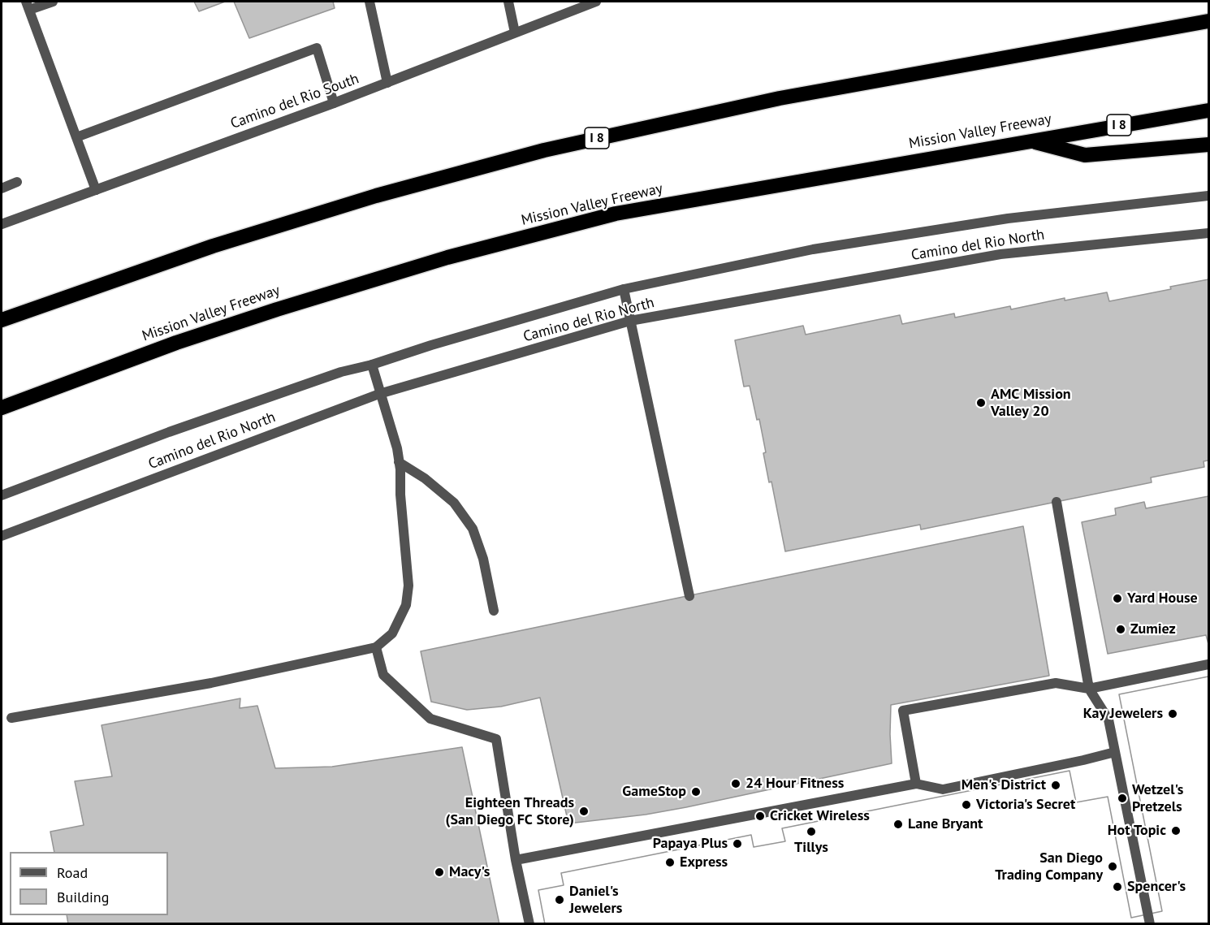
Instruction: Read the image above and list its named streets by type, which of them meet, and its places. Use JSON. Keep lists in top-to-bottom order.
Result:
{
  "streets": {
    "highway": ["I 8", "Mission Valley Freeway"],
    "street": ["Camino del Rio South", "Camino del Rio North"]
  },
  "places": [
    "AMC Mission Valley 20",
    "Yard House",
    "Zumiez",
    "Kay Jewelers",
    "24 Hour Fitness",
    "Men's District",
    "GameStop",
    "Wetzel's Pretzels",
    "Victoria's Secret",
    "Eighteen Threads (San Diego FC Store)",
    "Cricket Wireless",
    "Lane Bryant",
    "Hot Topic",
    "Tillys",
    "Papaya Plus",
    "Express",
    "San Diego Trading Company",
    "Macy's",
    "Spencer's",
    "Daniel's Jewelers"
  ],
  "legend": ["Road", "Building"]
}
